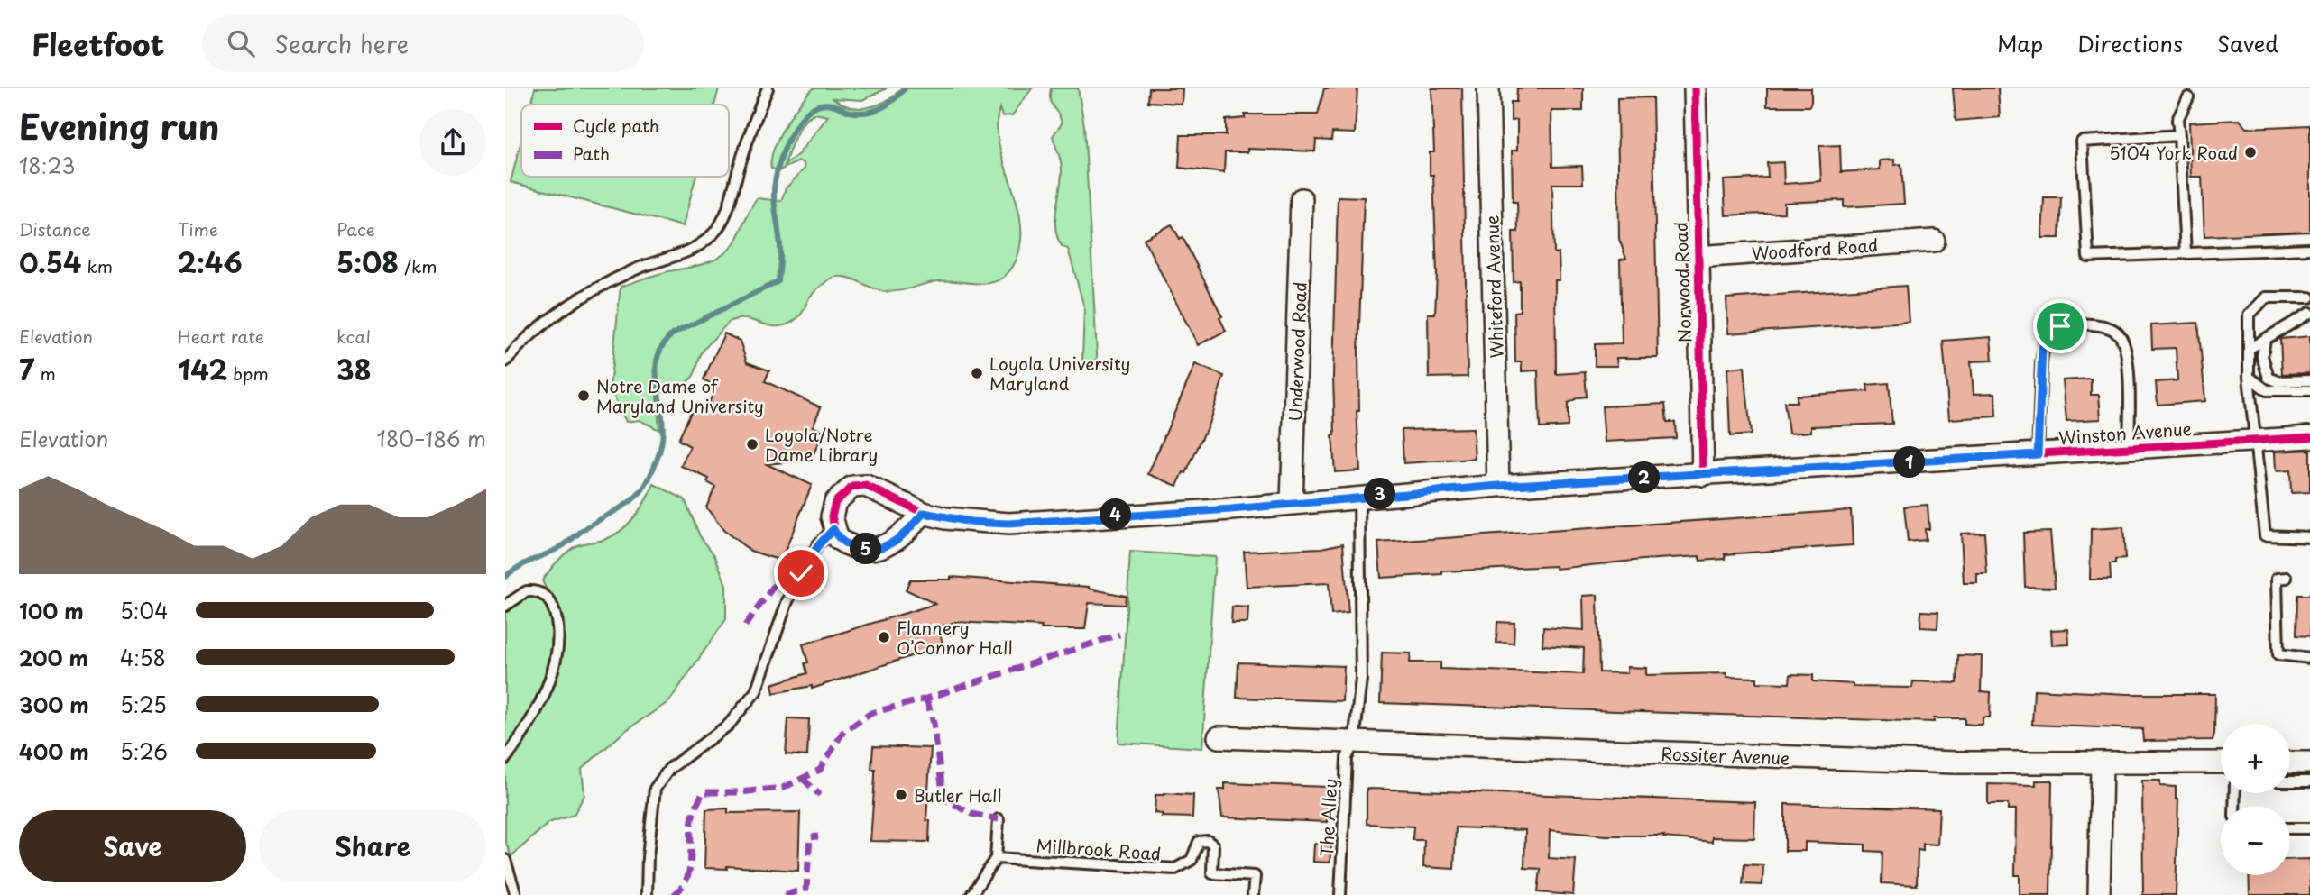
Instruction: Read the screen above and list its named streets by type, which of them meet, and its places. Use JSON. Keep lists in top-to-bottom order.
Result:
{
  "streets": {
    "street": [
      "Woodford Road",
      "Norwood Road",
      "Whiteford Avenue",
      "Underwood Road",
      "Winston Avenue",
      "Rossiter Avenue"
    ],
    "lane": ["The Alley", "Millbrook Road"]
  },
  "crossings": [
    ["Woodford Road", "Norwood Road"],
    ["Norwood Road", "Winston Avenue"],
    ["Whiteford Avenue", "Winston Avenue"],
    ["Underwood Road", "Winston Avenue"],
    ["Winston Avenue", "The Alley"],
    ["Rossiter Avenue", "The Alley"]
  ],
  "places": [
    "5104 York Road",
    "Loyola University Maryland",
    "Notre Dame of Maryland University",
    "Loyola/Notre Dame Library",
    "Flannery O’Connor Hall",
    "Butler Hall"
  ],
  "legend": ["Cycle path", "Path"],
  "page": {
    "header": "Fleetfoot",
    "search": "Search here",
    "nav": ["Map", "Directions", "Saved"],
    "heading": ["Evening run", "18:23"],
    "stats": [
      ["Distance", "0.54 km"],
      ["Time", "2:46"],
      ["Pace", "5:08 /km"],
      ["Elevation", "7 m"],
      ["Heart rate", "142 bpm"],
      ["kcal", "38"]
    ],
    "chart": ["Elevation", "180–186 m"],
    "pins": [
      "1",
      "2",
      "3",
      "4",
      "5"
    ],
    "list": [
      {
        "name": "100 m",
        "note": "5:04"
      },
      {
        "name": "200 m",
        "note": "4:58"
      },
      {
        "name": "300 m",
        "note": "5:25"
      },
      {
        "name": "400 m",
        "note": "5:26"
      }
    ],
    "map_buttons": ["+", "−"],
    "buttons": ["Save", "Share"]
  }
}
